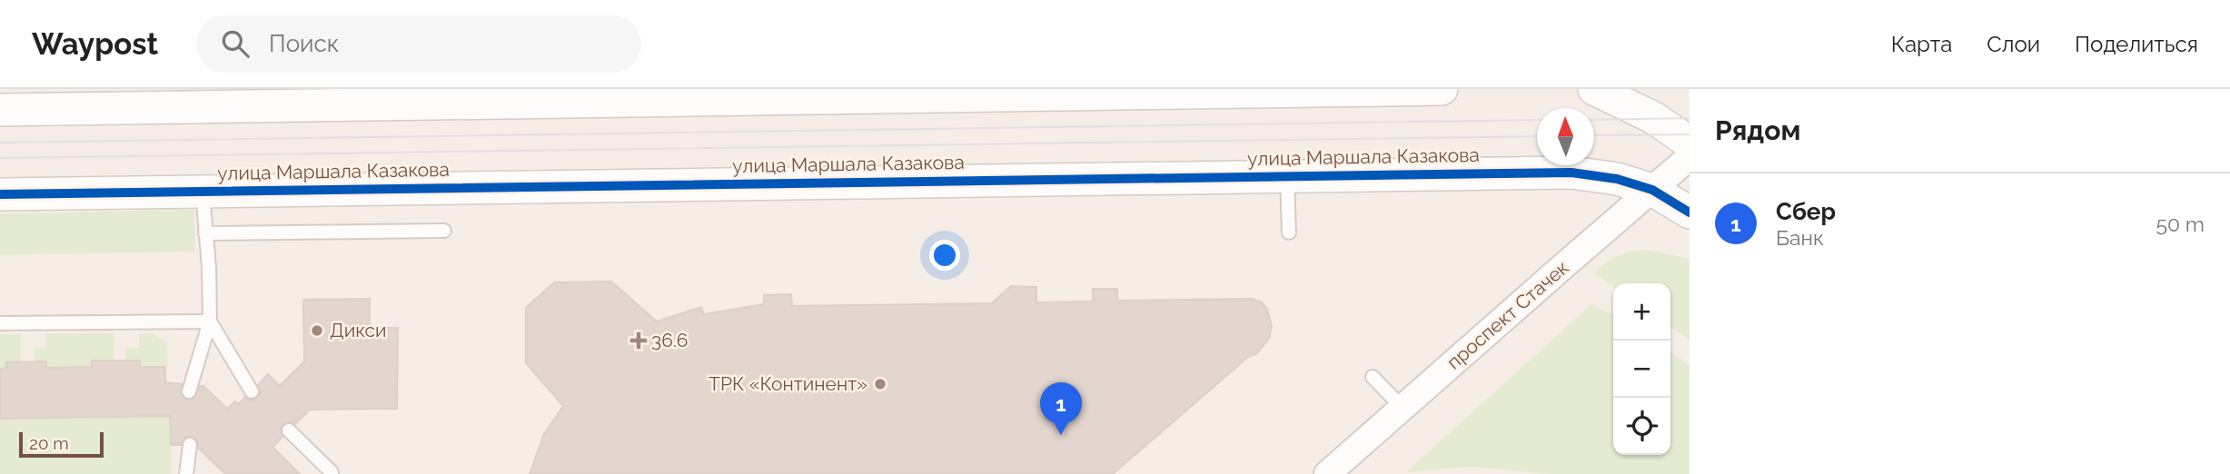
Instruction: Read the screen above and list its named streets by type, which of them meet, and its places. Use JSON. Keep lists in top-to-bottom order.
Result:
{
  "streets": {
    "street": ["улица Маршала Казакова", "проспект Стачек"]
  },
  "crossings": [
    ["улица Маршала Казакова", "проспект Стачек"]
  ],
  "places": {
    "other": ["Дикси", "ТРК «Континент»"],
    "health": ["36.6"]
  },
  "scale_bar": "20 m",
  "north": "top",
  "page": {
    "header": "Waypost",
    "search": "Поиск",
    "nav": ["Карта", "Слои", "Поделиться"],
    "heading": "Рядом",
    "list": [
      {
        "mark": "1",
        "name": "Сбер",
        "note": "Банк",
        "value": "50 m"
      }
    ],
    "map_buttons": ["+", "−"],
    "pins": "1",
    "scale": "20 m"
  }
}
